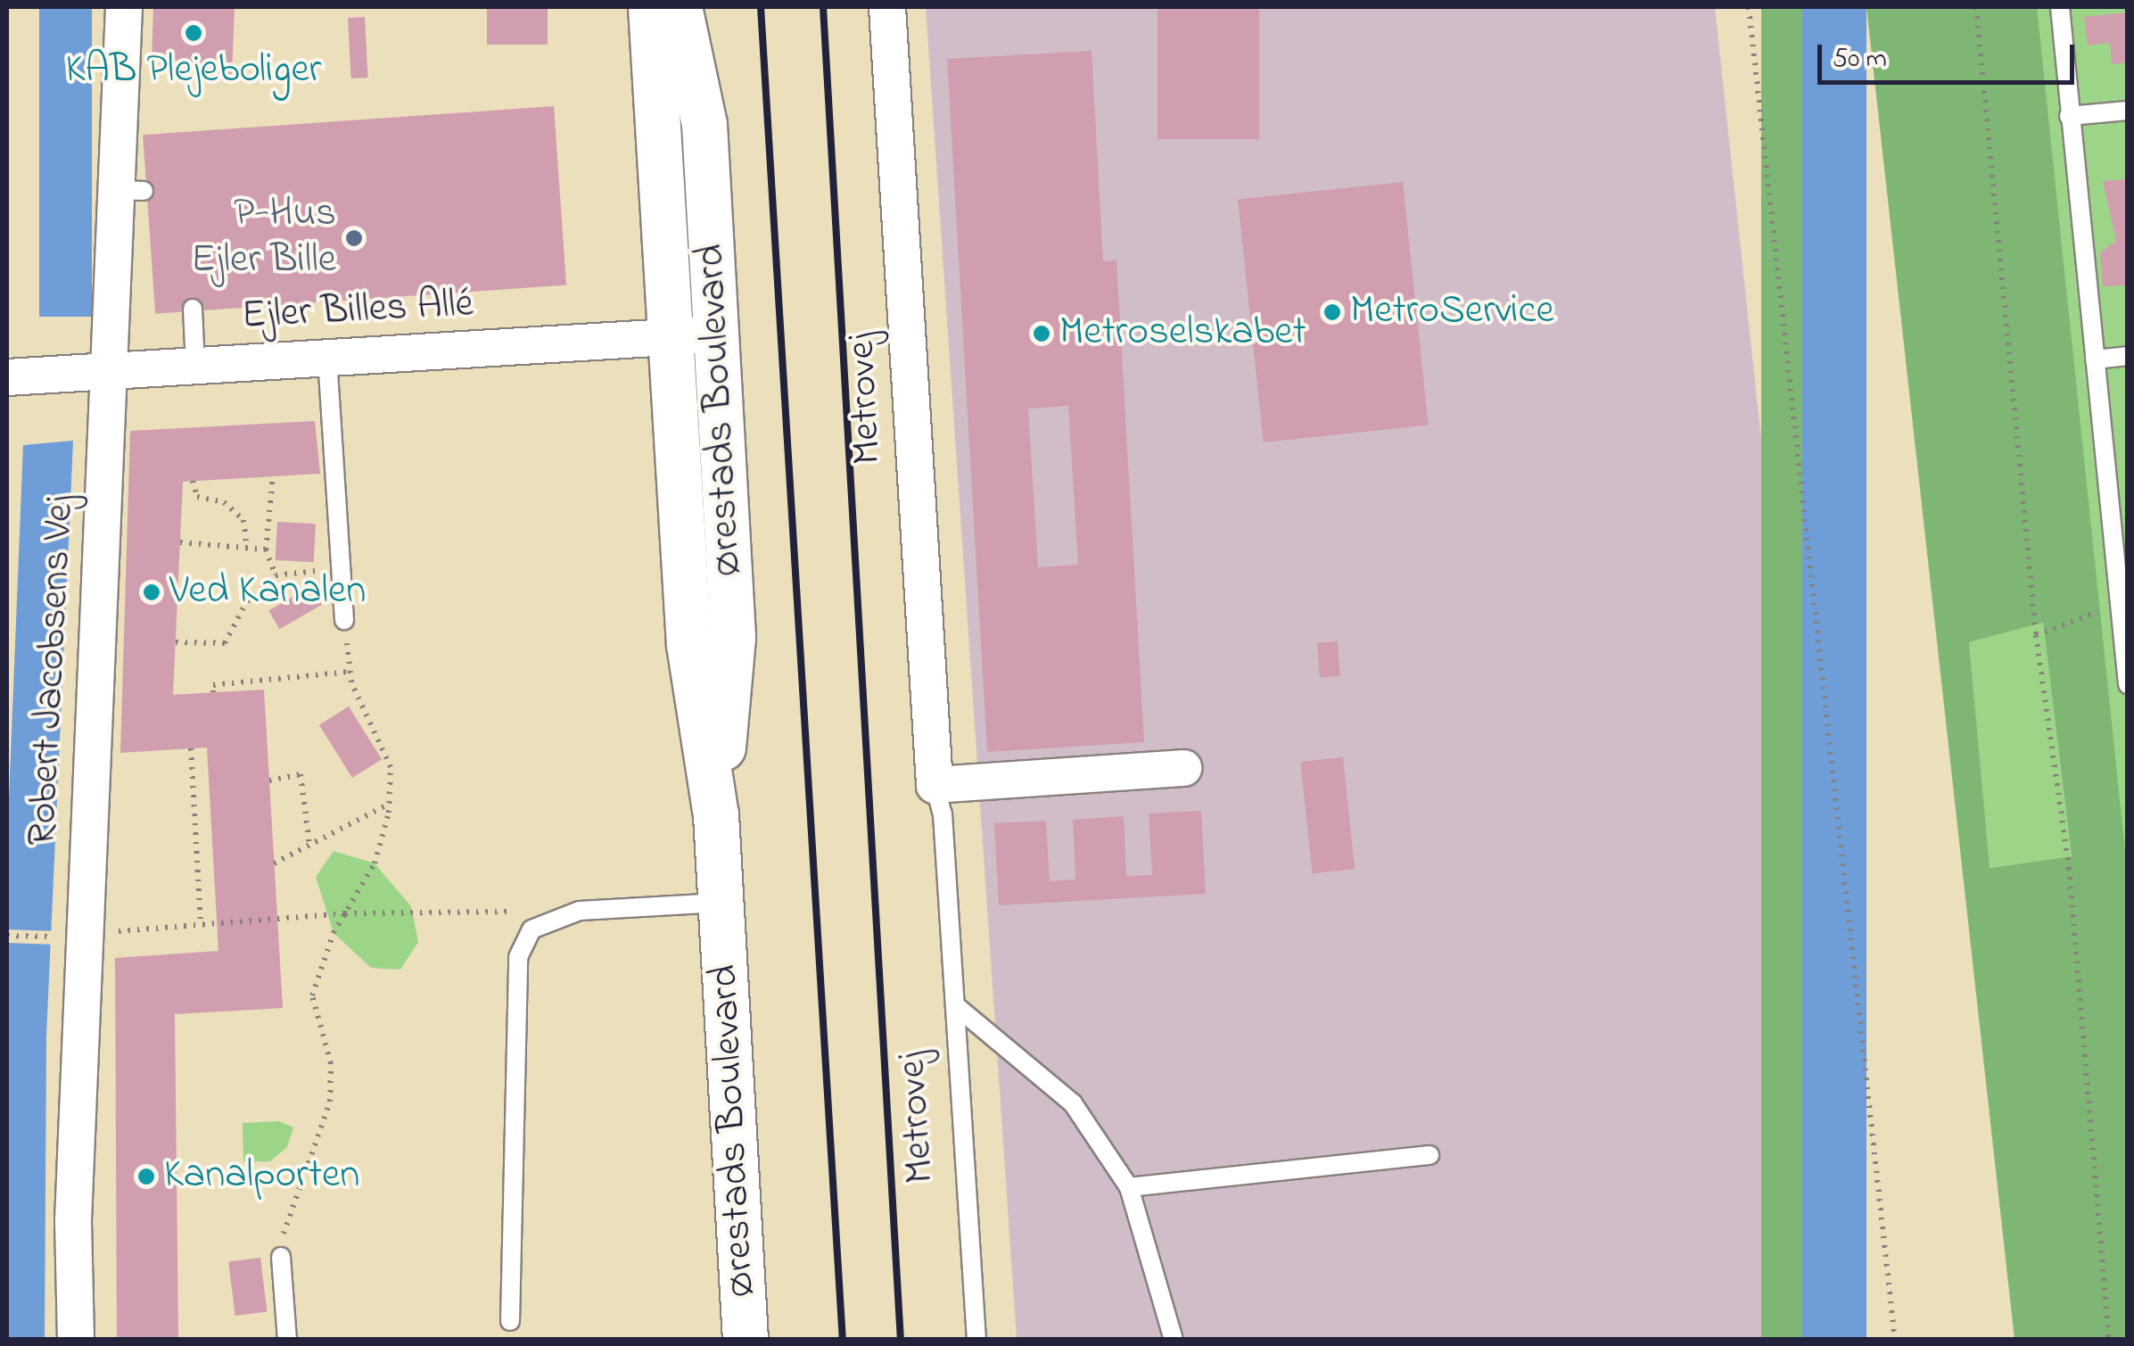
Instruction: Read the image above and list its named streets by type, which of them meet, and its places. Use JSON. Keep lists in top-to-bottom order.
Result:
{
  "streets": {
    "street": [
      "Ejler Billes Allé",
      "Metrovej",
      "Ørestads Boulevard",
      "Robert Jacobsens Vej"
    ]
  },
  "crossings": [
    ["Ejler Billes Allé", "Ørestads Boulevard"],
    ["Ejler Billes Allé", "Robert Jacobsens Vej"]
  ],
  "places": [
    "KAB Plejeboliger",
    "P-Hus Ejler Bille",
    "MetroService",
    "Metroselskabet",
    "Ved Kanalen",
    "Kanalporten"
  ],
  "scale_bar": "50 m"
}
